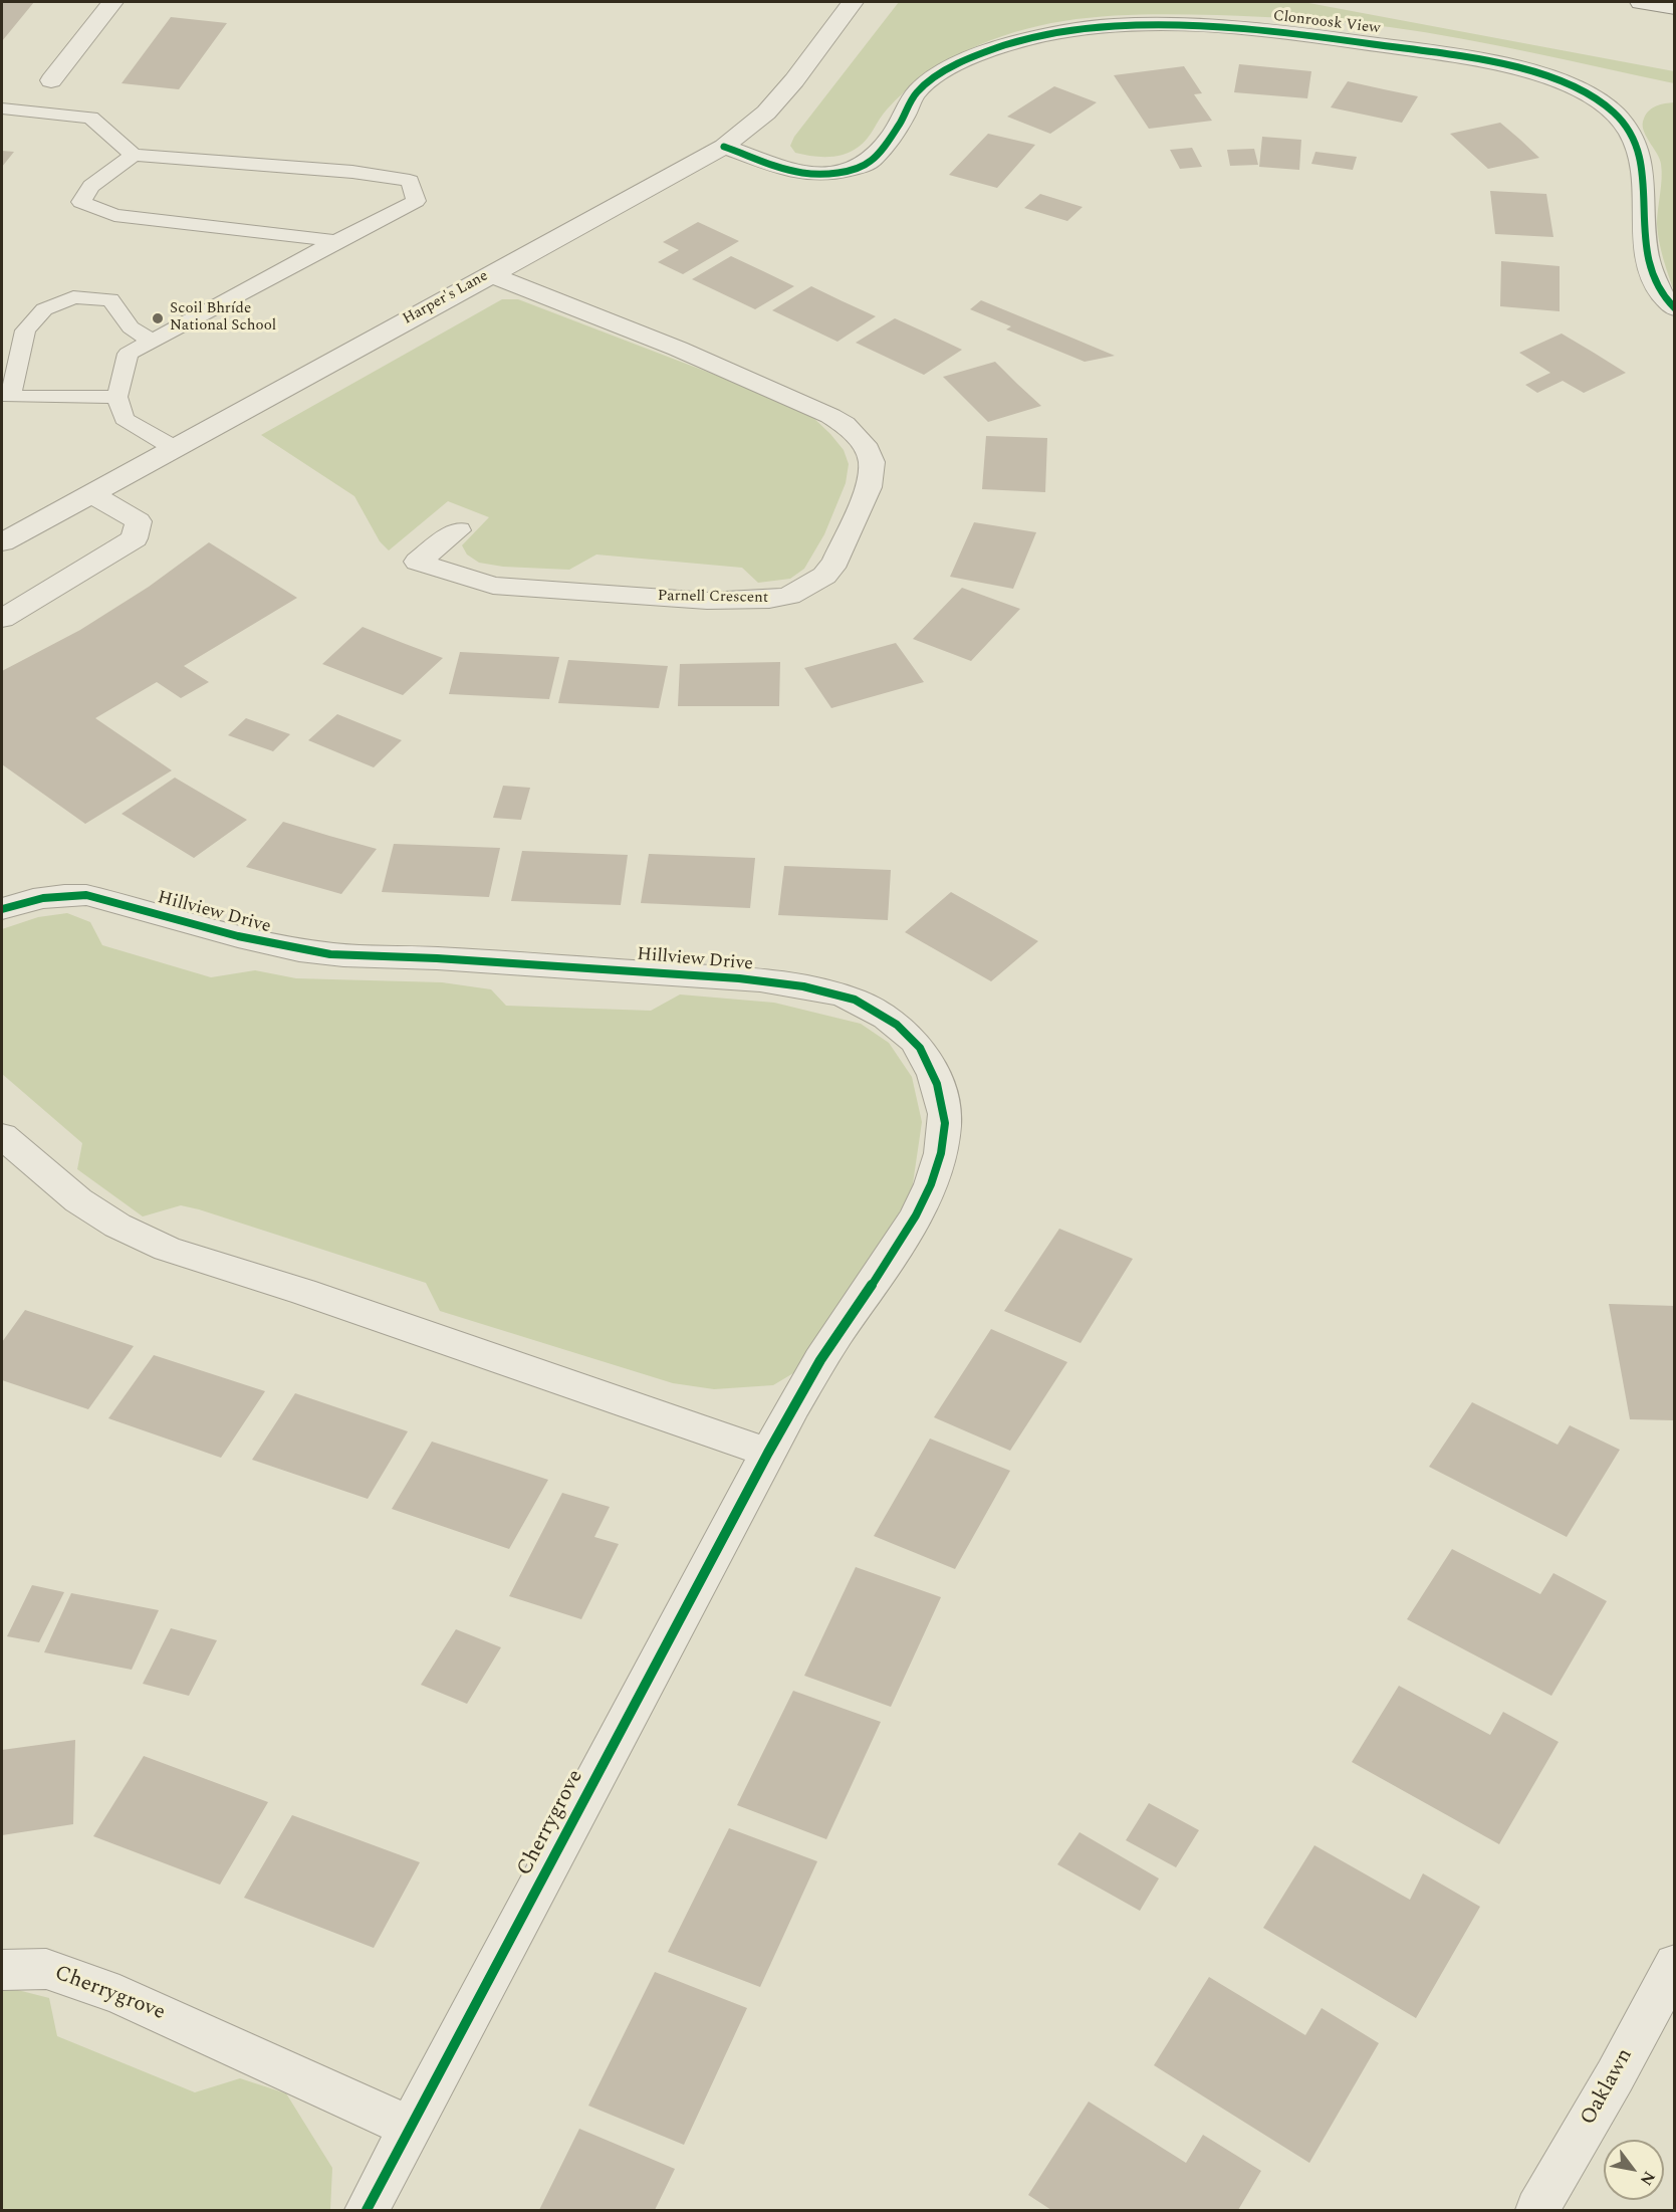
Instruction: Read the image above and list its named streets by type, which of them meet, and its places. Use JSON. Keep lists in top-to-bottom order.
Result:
{
  "streets": {
    "street": [
      "Clonroosk View",
      "Harper's Lane",
      "Parnell Crescent",
      "Hillview Drive",
      "Cherrygrove",
      "Oaklawn"
    ]
  },
  "crossings": [
    ["Clonroosk View", "Harper's Lane"],
    ["Harper's Lane", "Parnell Crescent"],
    ["Hillview Drive", "Cherrygrove"]
  ],
  "places": ["Scoil Bhríde National School"],
  "north": "bottom right"
}
